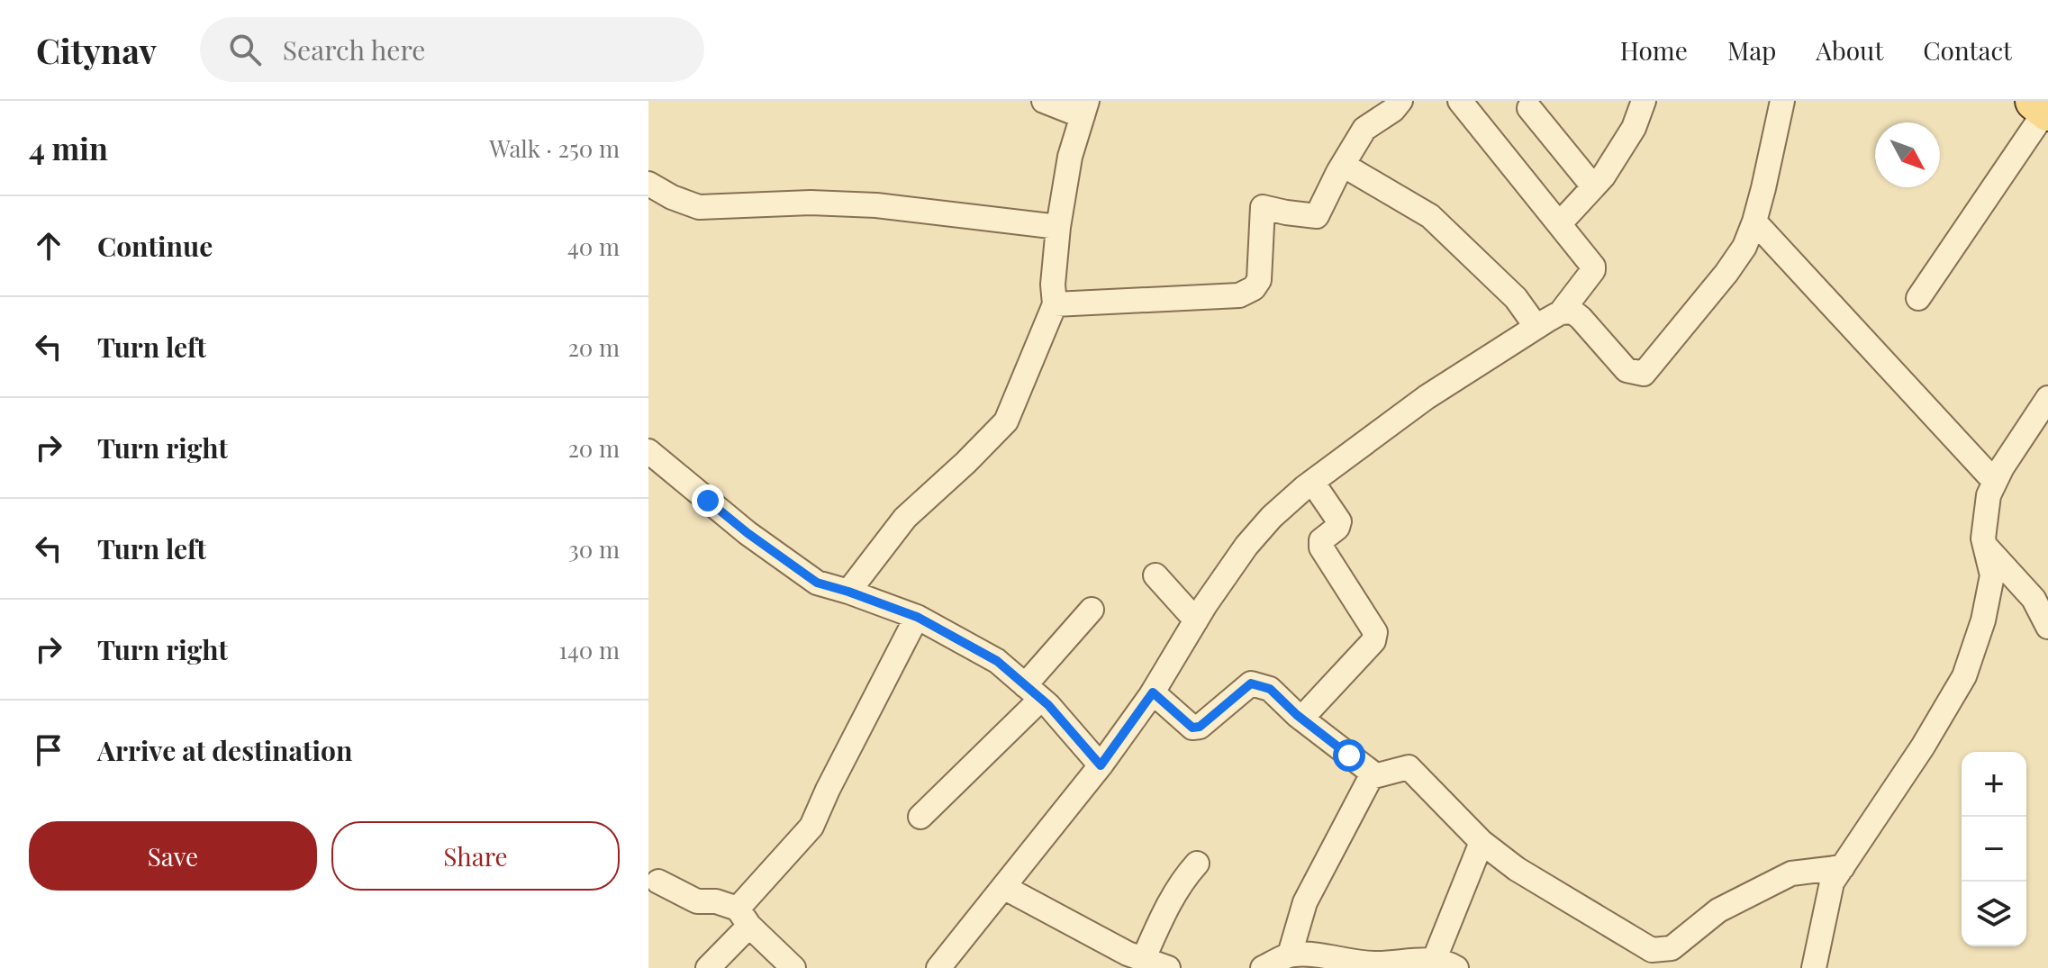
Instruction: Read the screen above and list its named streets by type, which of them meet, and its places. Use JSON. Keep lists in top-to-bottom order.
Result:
{
  "north": "bottom right",
  "page": {
    "header": "Citynav",
    "search": "Search here",
    "nav": [
      "Home",
      "Map",
      "About",
      "Contact"
    ],
    "heading": ["4 min", "Walk · 250 m"],
    "list": [
      ["Continue", "40 m"],
      ["Turn left", "20 m"],
      ["Turn right", "20 m"],
      ["Turn left", "30 m"],
      ["Turn right", "140 m"],
      "Arrive at destination"
    ],
    "map_buttons": ["+", "−"],
    "buttons": ["Save", "Share"]
  }
}
